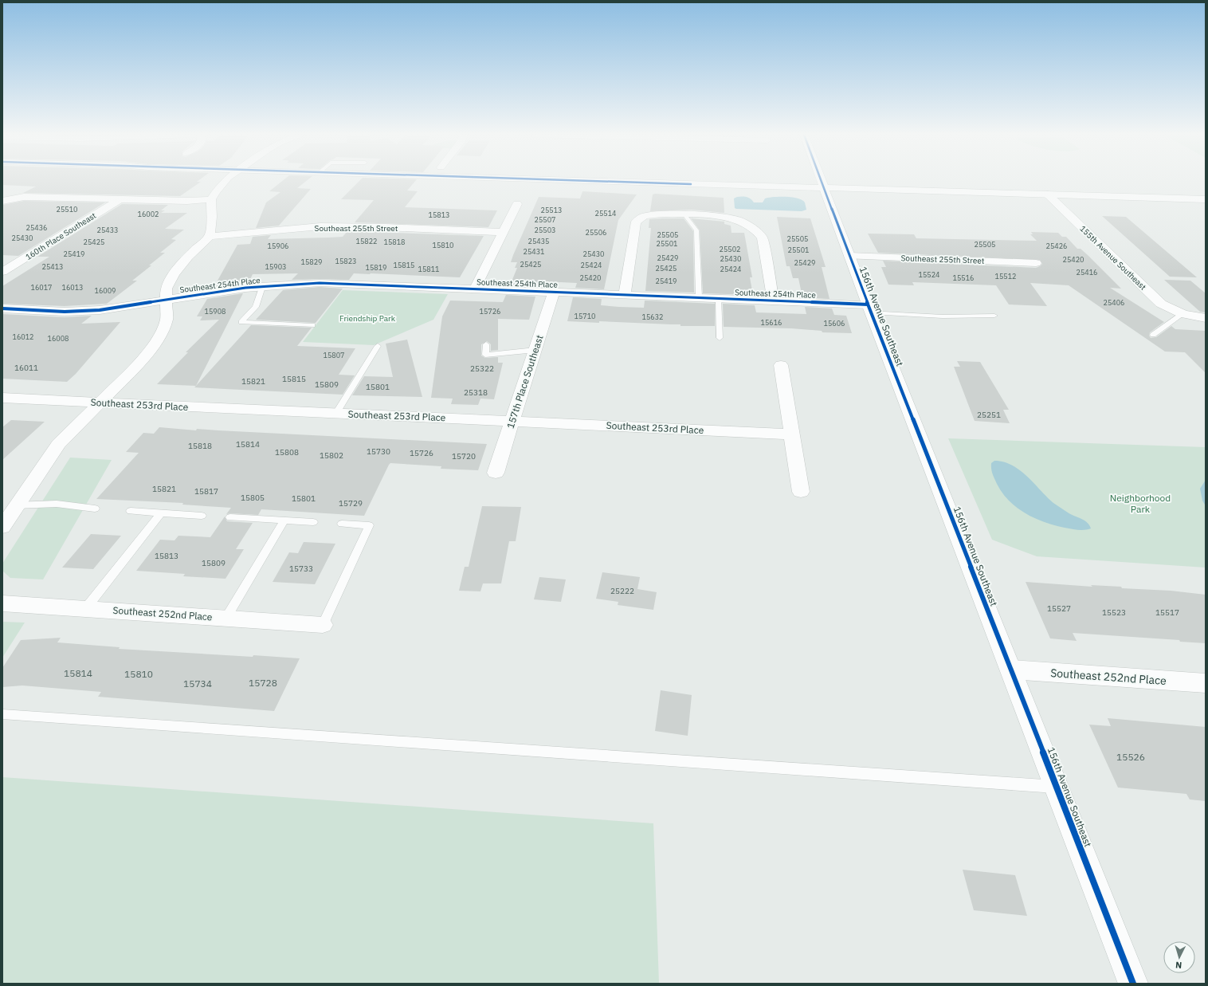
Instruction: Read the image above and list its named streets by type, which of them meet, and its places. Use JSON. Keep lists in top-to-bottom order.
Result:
{
  "streets": {
    "street": [
      "Southeast 255th Street",
      "160th Place Southeast",
      "155th Avenue Southeast",
      "Southeast 254th Place",
      "156th Avenue Southeast",
      "157th Place Southeast",
      "Southeast 253rd Place",
      "Southeast 252nd Place"
    ]
  },
  "crossings": [
    ["Southeast 255th Street", "156th Avenue Southeast"],
    ["Southeast 254th Place", "156th Avenue Southeast"],
    ["Southeast 254th Place", "157th Place Southeast"],
    ["156th Avenue Southeast", "Southeast 252nd Place"],
    ["157th Place Southeast", "Southeast 253rd Place"]
  ],
  "parks": ["Friendship Park", "Neighborhood Park"],
  "house_numbers": [
    "25510",
    "25513",
    "25514",
    "16002",
    "15813",
    "25507",
    "25436",
    "25433",
    "25503",
    "25506",
    "25505",
    "25430",
    "25505",
    "15822",
    "25435",
    "25425",
    "15818",
    "25501",
    "25505",
    "15810",
    "15906",
    "25426",
    "25502",
    "25501",
    "25431",
    "25419",
    "25430",
    "25429",
    "25430",
    "25420",
    "15823",
    "15829",
    "25429",
    "25425",
    "15815",
    "25424",
    "25413",
    "15903",
    "15819",
    "25425",
    "15811",
    "25424",
    "25416",
    "15524",
    "15512",
    "25420",
    "15516",
    "25419",
    "16017",
    "16013",
    "16009",
    "25406",
    "15908",
    "15726",
    "15710",
    "15632",
    "15616",
    "15606",
    "16012",
    "16008",
    "15807",
    "16011",
    "25322",
    "15815",
    "15821",
    "15809",
    "15801",
    "25318",
    "25251",
    "15814",
    "15818",
    "15730",
    "15808",
    "15726",
    "15802",
    "15720",
    "15821",
    "15817",
    "15805",
    "15801",
    "15729",
    "15813",
    "15809",
    "15733",
    "25222",
    "15527",
    "15523",
    "15517",
    "15814",
    "15810",
    "15728",
    "15734",
    "15526"
  ],
  "north": "bottom"
}
